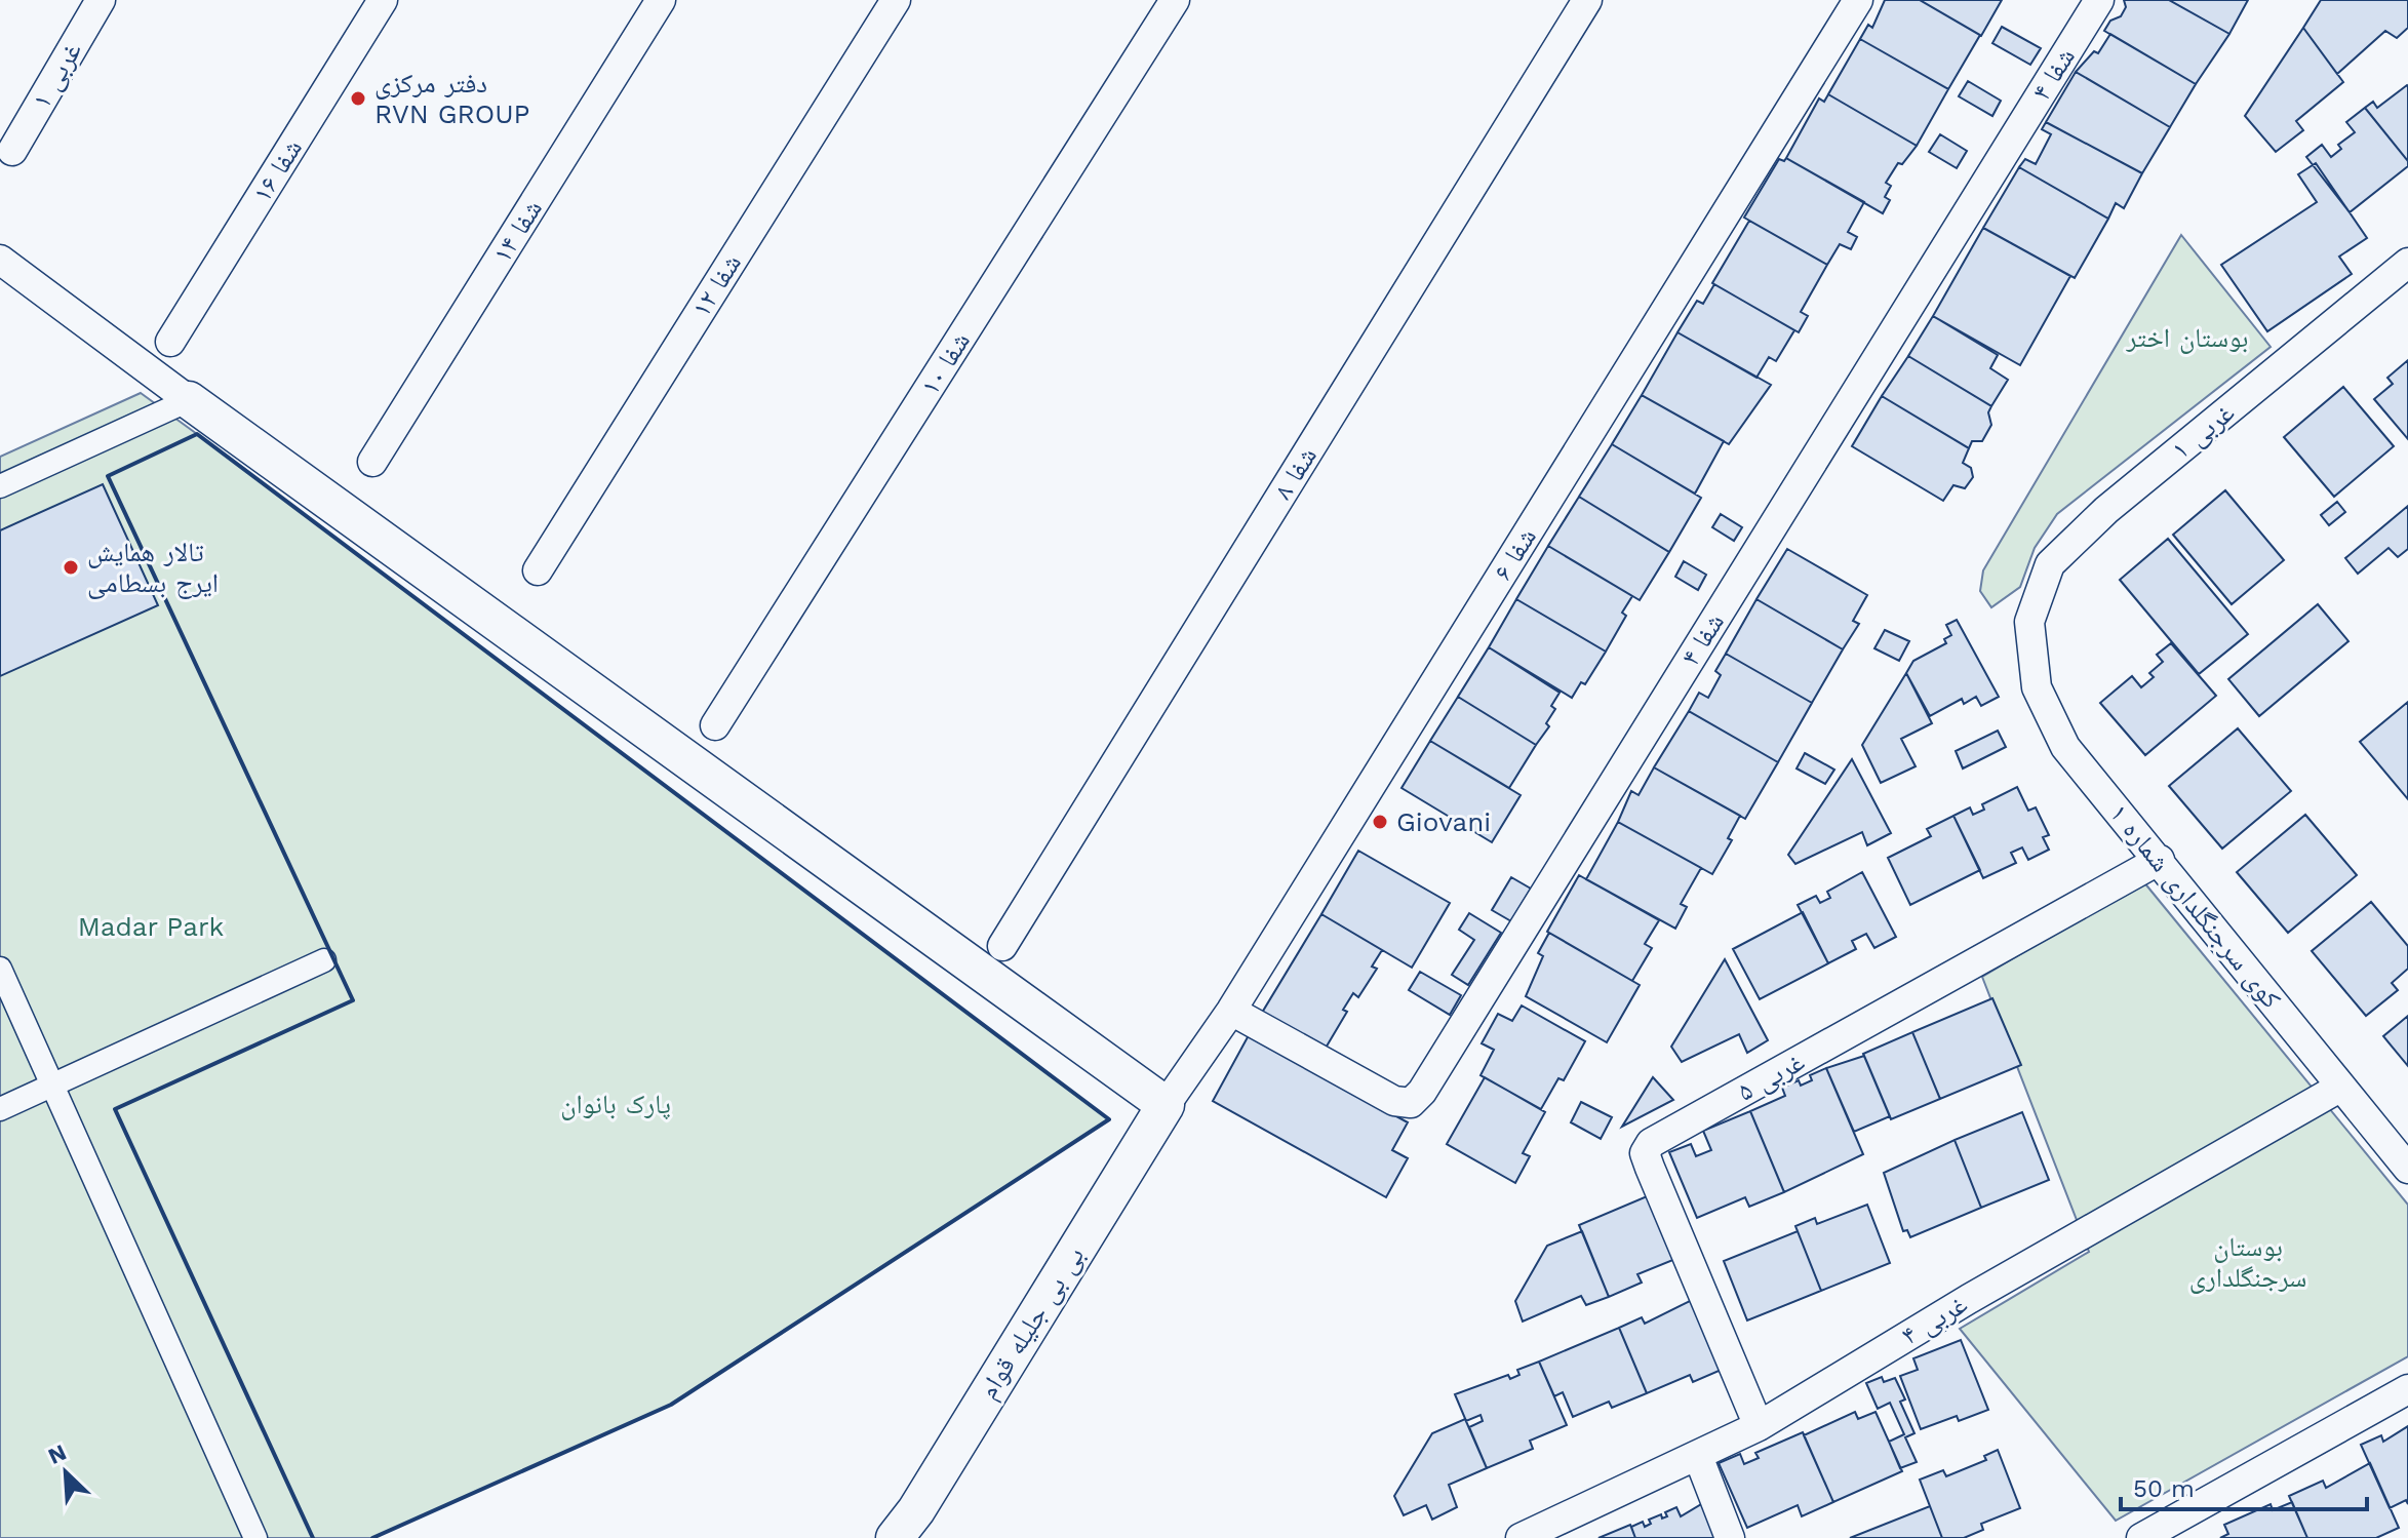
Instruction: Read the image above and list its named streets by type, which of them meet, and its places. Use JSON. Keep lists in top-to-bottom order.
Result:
{
  "streets": {
    "street": [
      "شفا ۴",
      "۱ غربی",
      "شفا ۱۶",
      "شفا ۱۴",
      "شفا ۱۲",
      "شفا ۱۰",
      "غربی ۱",
      "شفا ۸",
      "شفا ۶",
      "کوی سرجنگلداری شماره ۱",
      "غربی ۵",
      "غربی ۴",
      "بی بی جلیله قوام"
    ]
  },
  "crossings": [
    ["شفا ۴", "شفا ۶"],
    ["غربی ۱", "کوی سرجنگلداری شماره ۱"],
    ["شفا ۶", "بی بی جلیله قوام"],
    ["کوی سرجنگلداری شماره ۱", "غربی ۵"],
    ["کوی سرجنگلداری شماره ۱", "غربی ۴"],
    ["غربی ۵", "غربی ۴"]
  ],
  "parks": [
    "بوستان اختر",
    "Madar Park",
    "پارک بانوان",
    "بوستان سرجنگلداری"
  ],
  "places": ["دفتر مرکزی RVN GROUP", "تالار همایش ایرج بسطامی", "Giovani"],
  "scale_bar": "50 m",
  "north": "top left"
}
